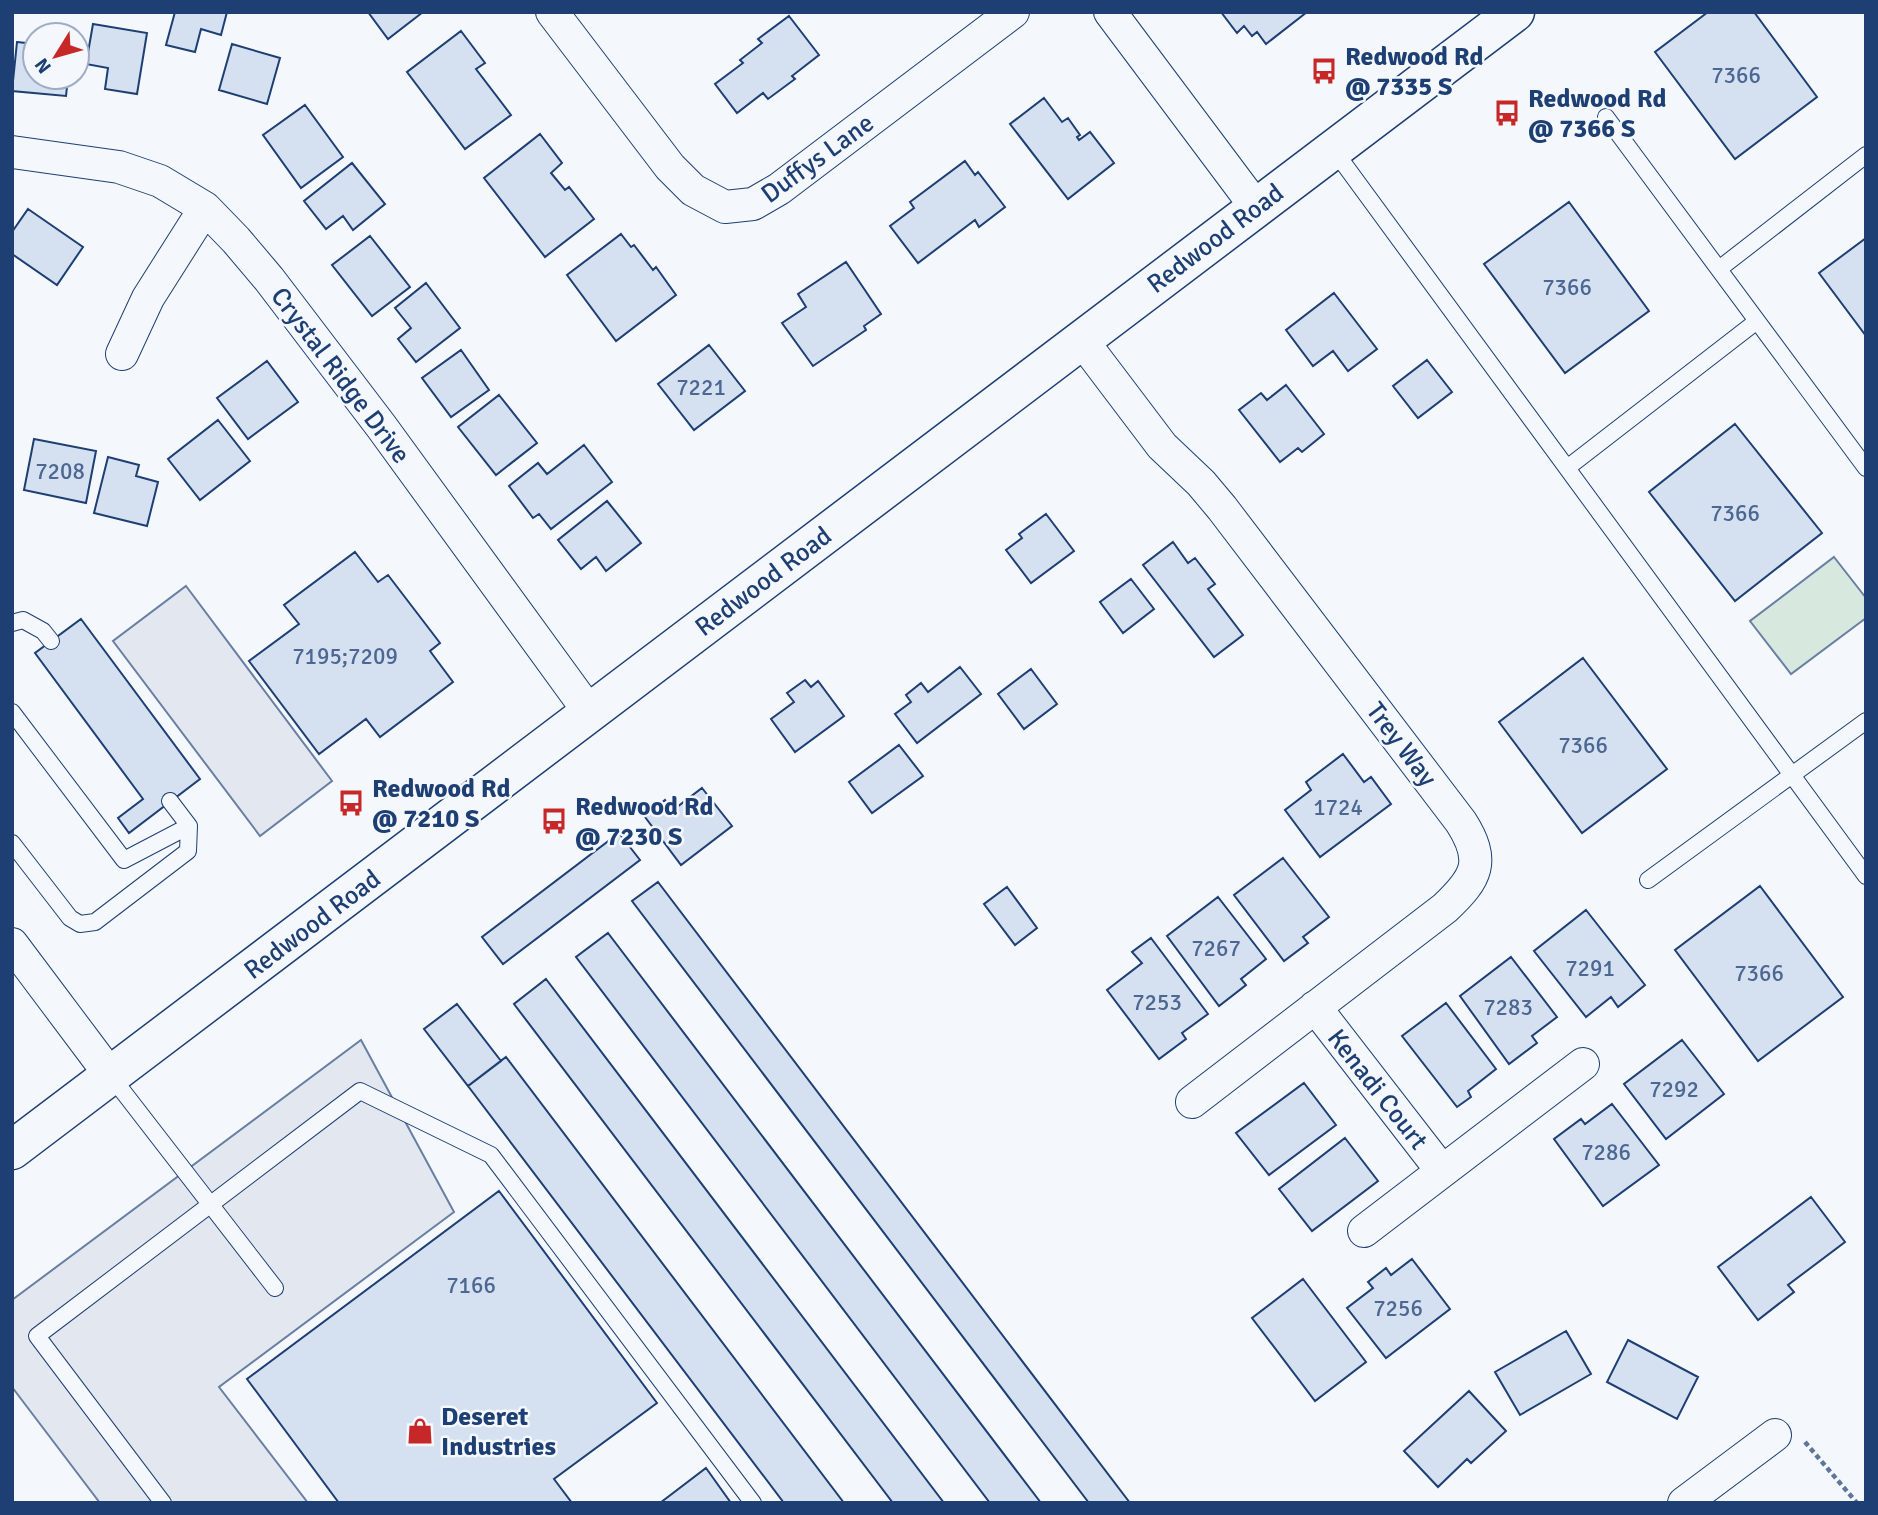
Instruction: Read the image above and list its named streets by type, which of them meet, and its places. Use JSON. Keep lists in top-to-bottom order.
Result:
{
  "streets": {
    "main road": ["Redwood Road"],
    "street": [
      "Duffys Lane",
      "Crystal Ridge Drive",
      "Trey Way",
      "Kenadi Court"
    ]
  },
  "crossings": [
    ["Redwood Road", "Crystal Ridge Drive"],
    ["Redwood Road", "Trey Way"],
    ["Trey Way", "Kenadi Court"]
  ],
  "places": {
    "bus stop": [
      "Redwood Rd @ 7335 S",
      "Redwood Rd @ 7366 S",
      "Redwood Rd @ 7210 S",
      "Redwood Rd @ 7230 S"
    ],
    "shop": ["Deseret Industries"]
  },
  "house_numbers": [
    "7366",
    "7366",
    "7221",
    "7208",
    "7366",
    "7195;7209",
    "7366",
    "1724",
    "7267",
    "7291",
    "7366",
    "7253",
    "7283",
    "7292",
    "7286",
    "7166",
    "7256"
  ],
  "north": "bottom left"
}
